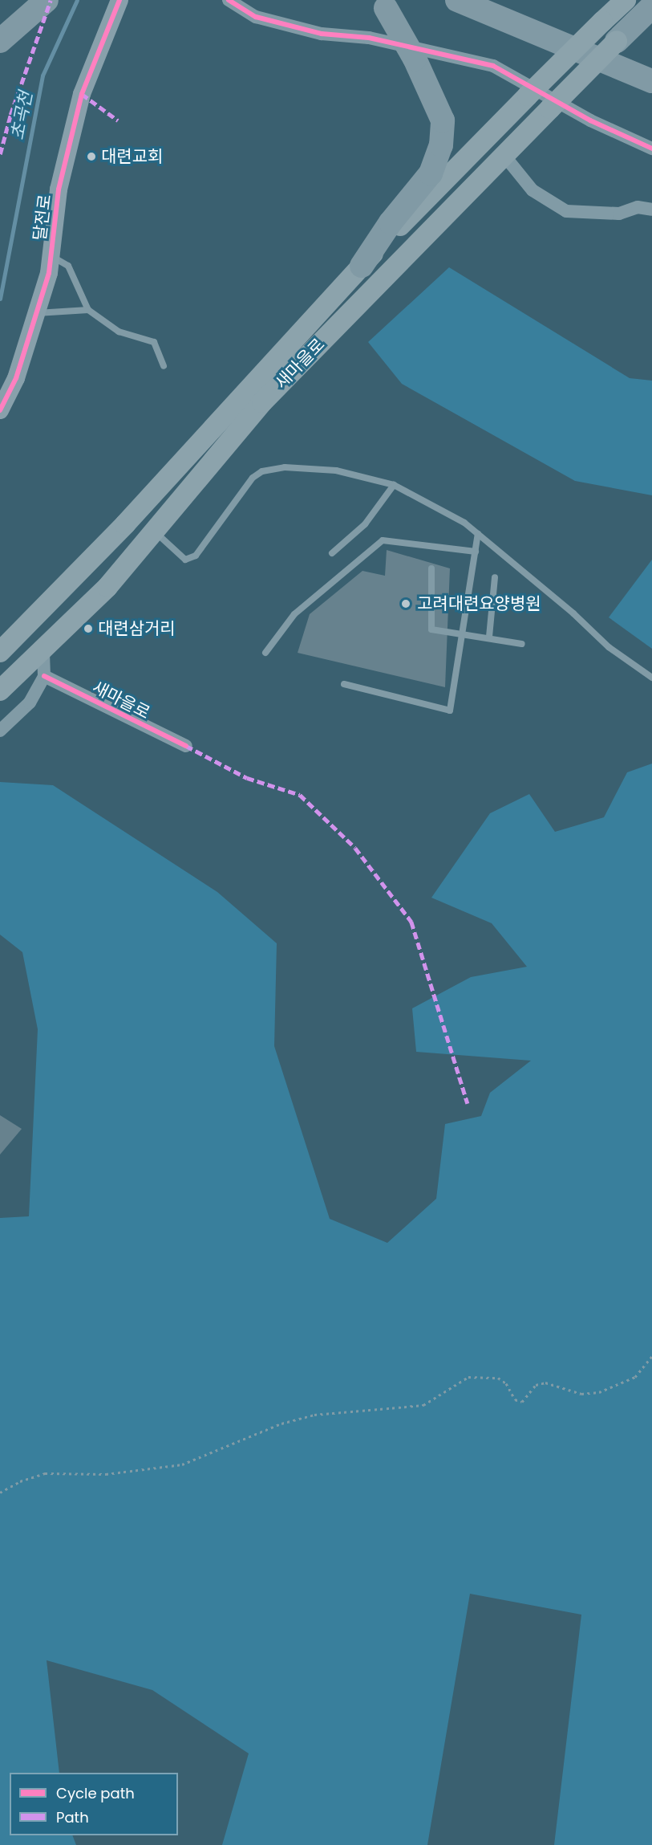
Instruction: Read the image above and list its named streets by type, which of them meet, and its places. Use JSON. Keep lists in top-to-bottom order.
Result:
{
  "streets": {
    "main road": ["새마을로"],
    "street": ["달전로"]
  },
  "water": ["초곡천"],
  "places": ["대련교회", "고려대련요양병원", "대련삼거리"],
  "legend": ["Cycle path", "Path"]
}
